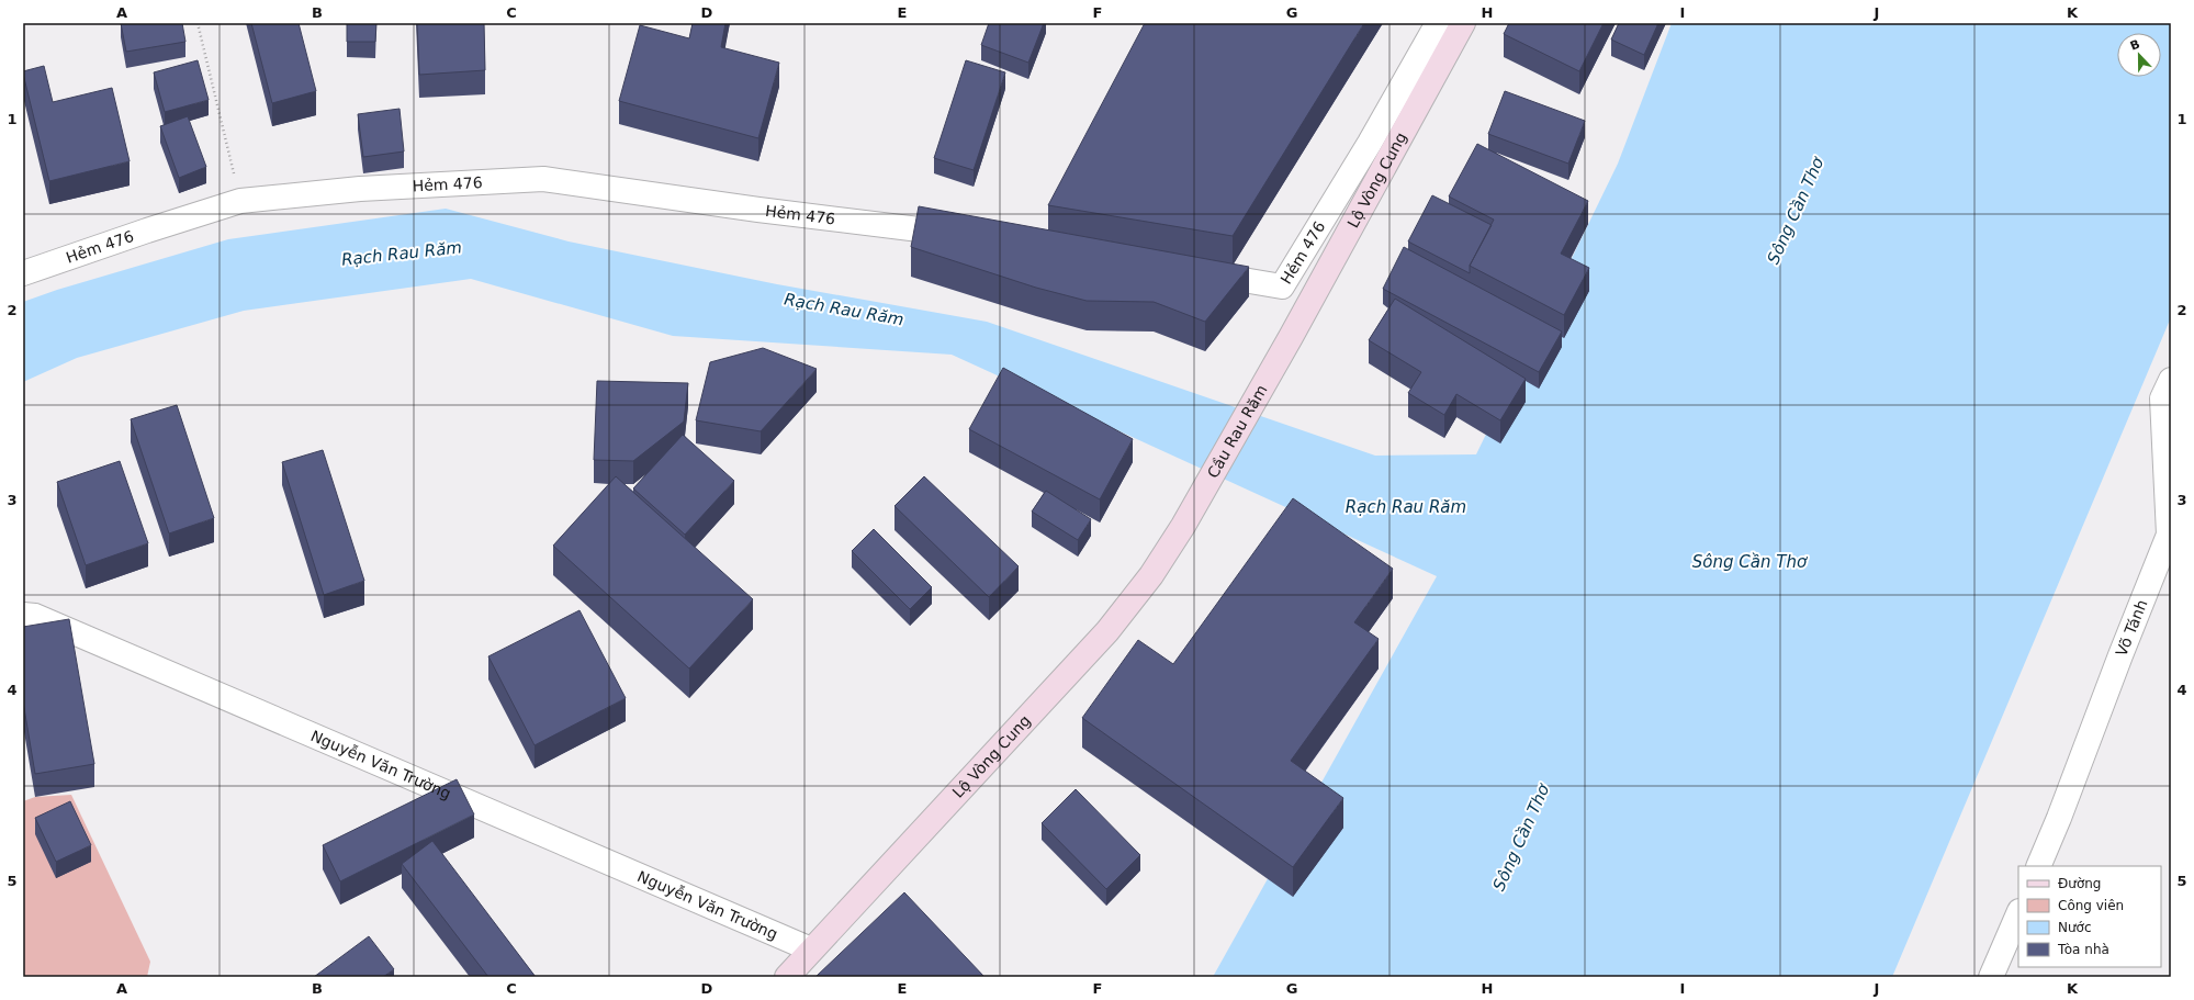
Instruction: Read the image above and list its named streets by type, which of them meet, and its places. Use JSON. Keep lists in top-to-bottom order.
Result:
{
  "streets": {
    "main road": ["Lộ Vòng Cung", "Cầu Rau Răm"],
    "street": ["Hẻm 476", "Võ Tánh", "Nguyễn Văn Trường"]
  },
  "crossings": [
    ["Lộ Vòng Cung", "Cầu Rau Răm"],
    ["Lộ Vòng Cung", "Nguyễn Văn Trường"]
  ],
  "water": ["Sông Cần Thơ", "Rạch Rau Răm"],
  "legend": [
    "Đường",
    "Công viên",
    "Nước",
    "Tòa nhà"
  ],
  "north": "top",
  "grid": {
    "columns": [
      "A",
      "B",
      "C",
      "D",
      "E",
      "F",
      "G",
      "H",
      "I",
      "J",
      "K"
    ],
    "rows": [
      "1",
      "2",
      "3",
      "4",
      "5"
    ]
  }
}
